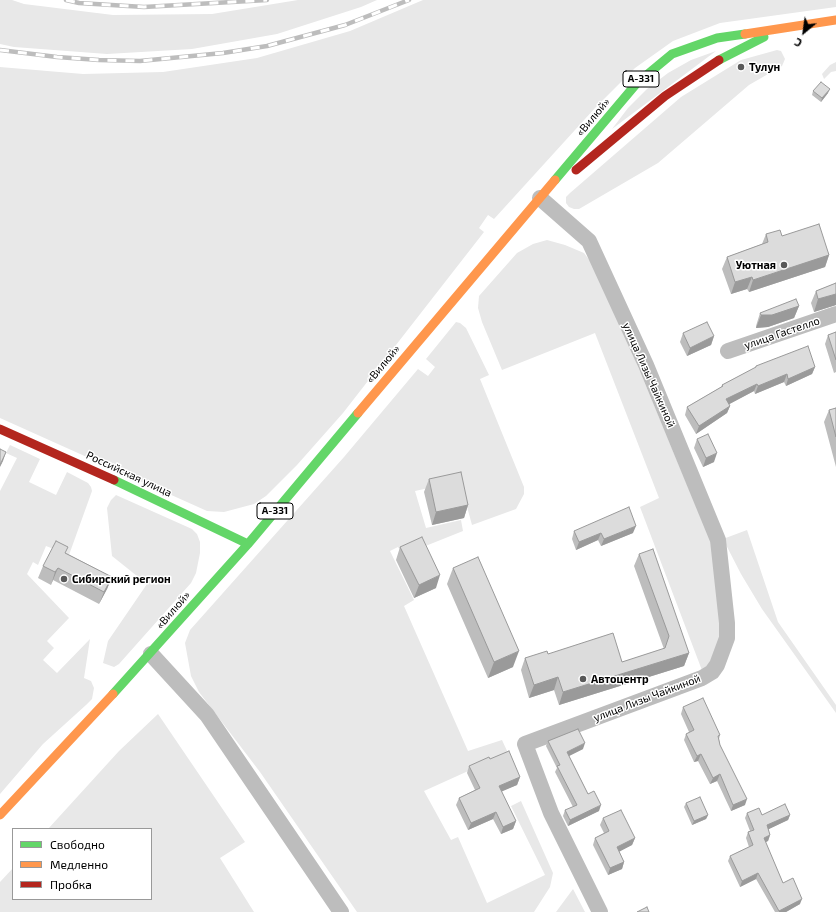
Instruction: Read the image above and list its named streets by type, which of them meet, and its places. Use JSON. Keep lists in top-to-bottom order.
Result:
{
  "streets": {
    "main road": ["А-331", "«Вилюй»", "Российская улица"],
    "street": ["улица Гастелло", "улица Лизы Чайкиной"]
  },
  "crossings": [
    ["«Вилюй»", "улица Лизы Чайкиной"],
    ["«Вилюй»", "Российская улица"]
  ],
  "places": [
    "Тулун",
    "Уютная",
    "Сибирский регион",
    "Автоцентр"
  ],
  "legend": ["Свободно", "Медленно", "Пробка"],
  "north": "bottom left"
}
